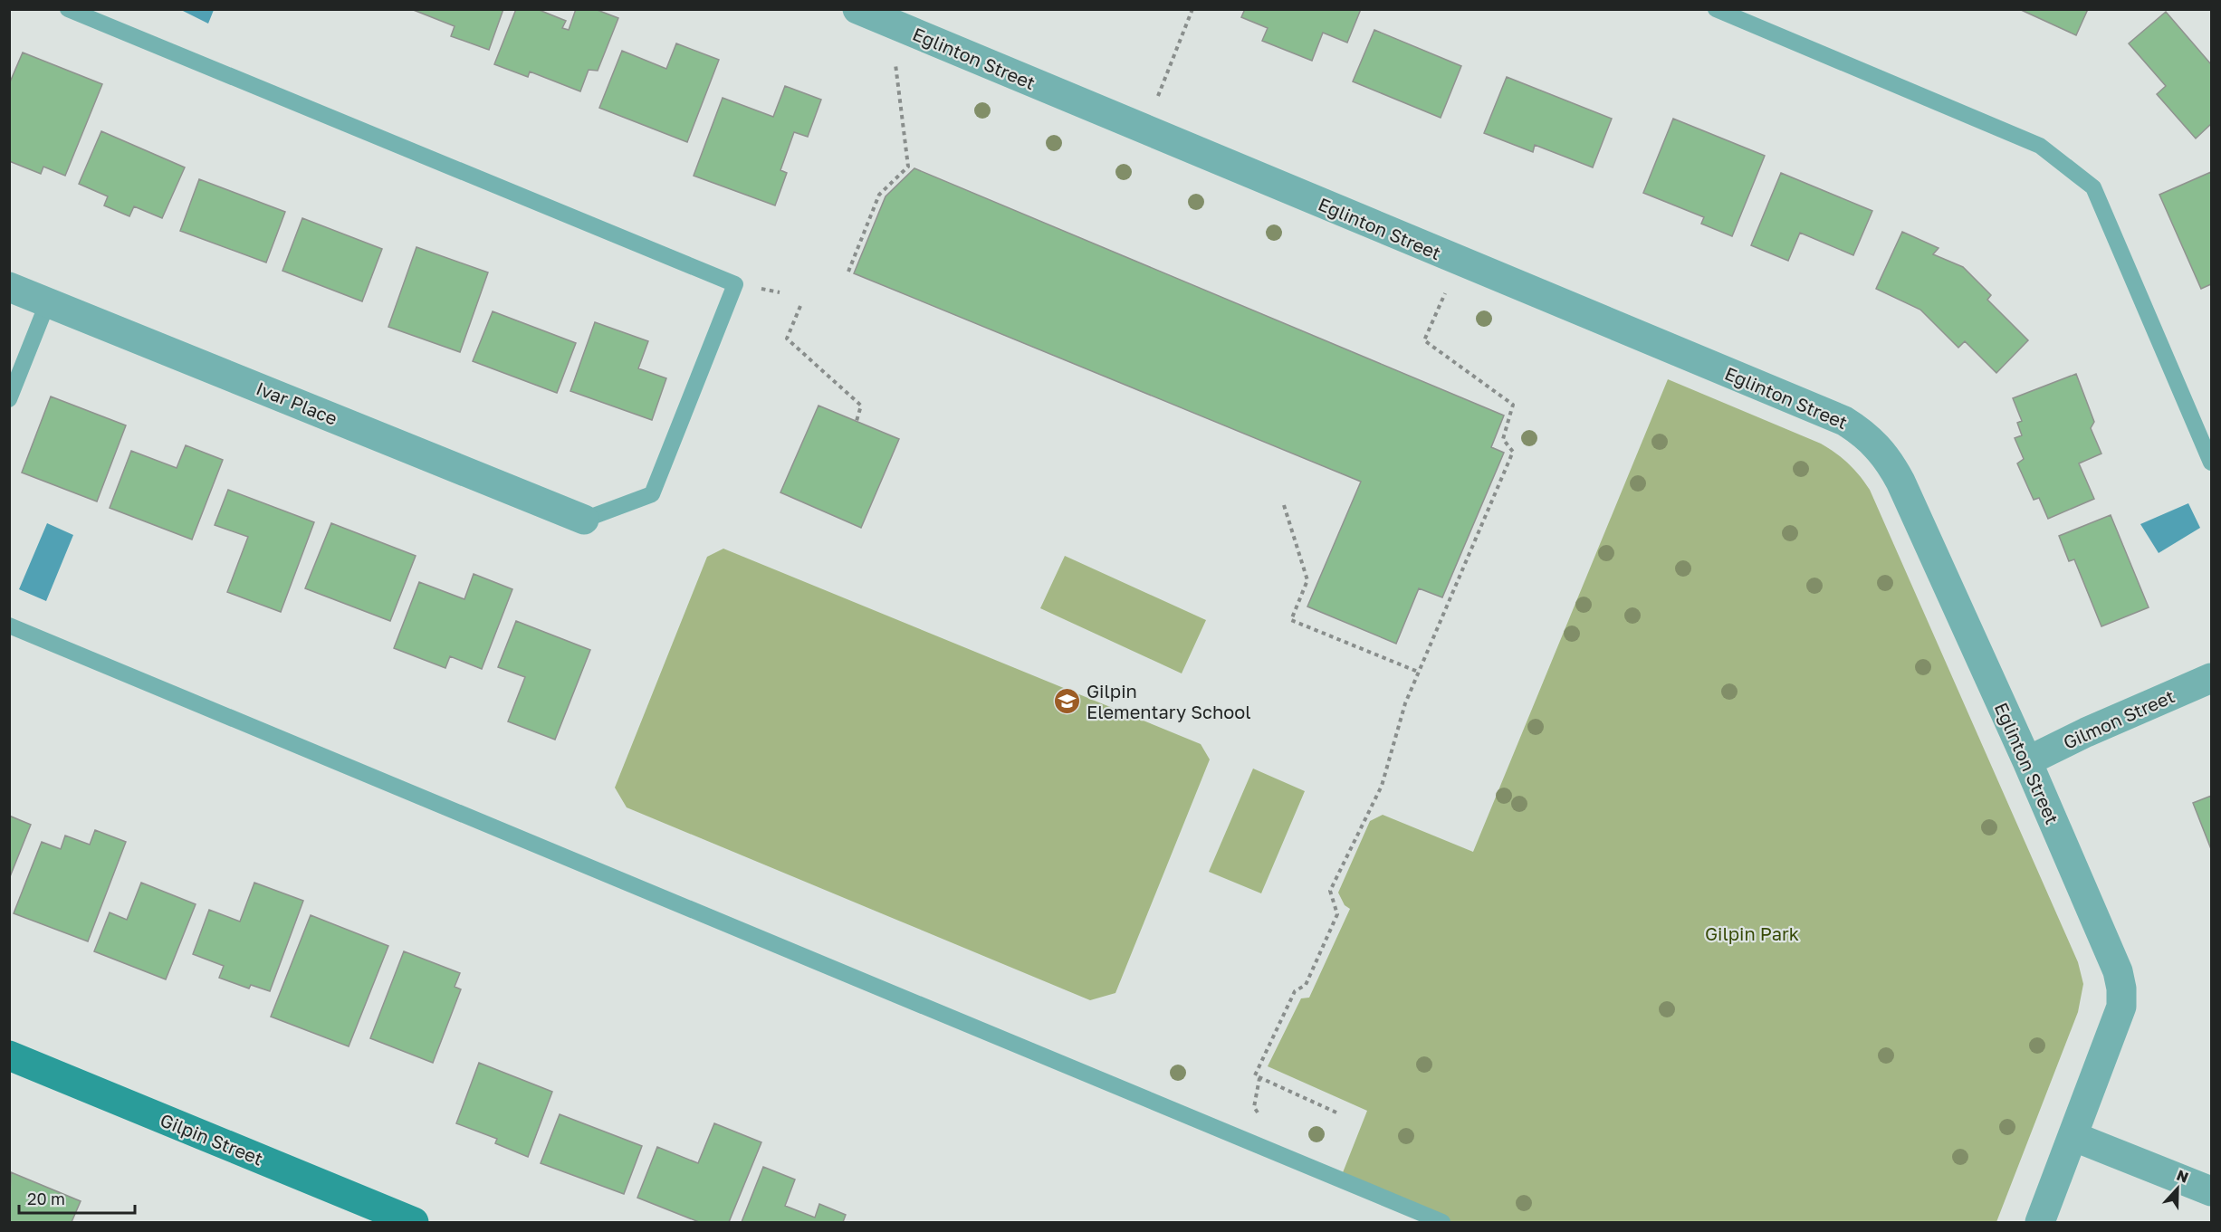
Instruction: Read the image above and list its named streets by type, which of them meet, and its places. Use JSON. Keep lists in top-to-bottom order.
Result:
{
  "streets": {
    "street": [
      "Eglinton Street",
      "Ivar Place",
      "Gilmon Street",
      "Gilpin Street"
    ]
  },
  "crossings": [
    ["Eglinton Street", "Gilmon Street"]
  ],
  "parks": ["Gilpin Park"],
  "places": {
    "school or university": ["Gilpin Elementary School"]
  },
  "scale_bar": "20 m",
  "north": "top"
}
